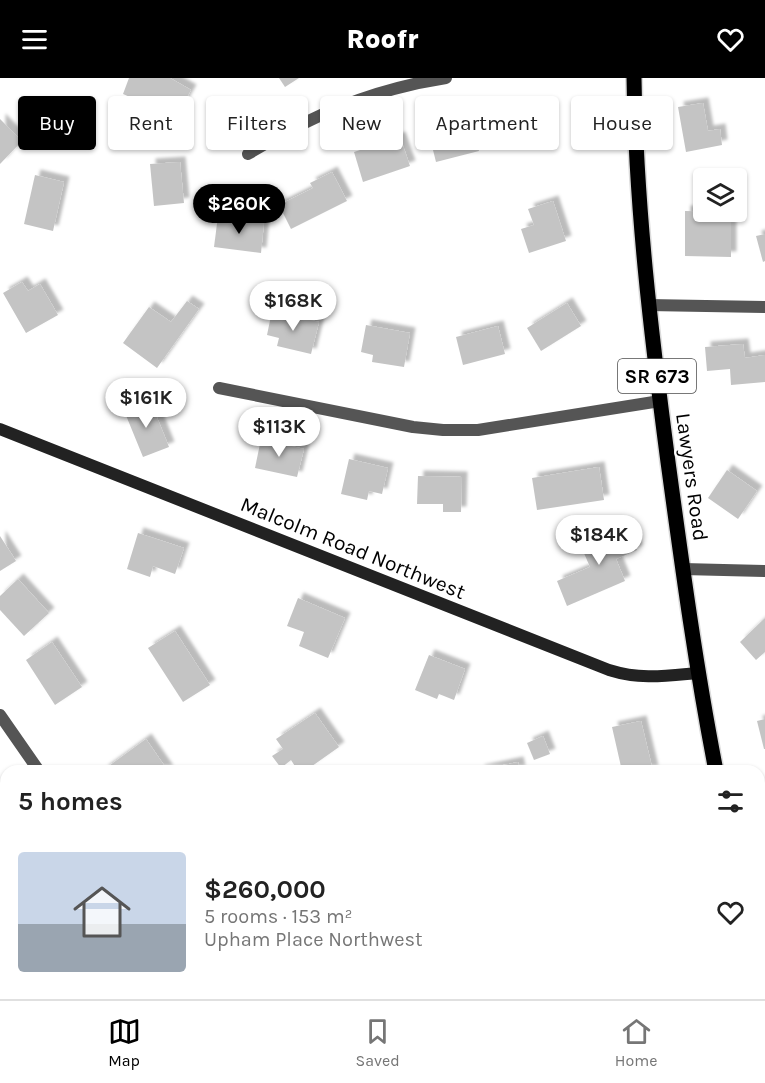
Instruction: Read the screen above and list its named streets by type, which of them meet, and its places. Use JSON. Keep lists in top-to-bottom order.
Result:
{
  "streets": {
    "main road": ["SR 673", "Lawyers Road", "Malcolm Road Northwest"]
  },
  "crossings": [
    ["Lawyers Road", "Malcolm Road Northwest"]
  ],
  "page": {
    "header": "Roofr",
    "chip": [
      "Buy",
      "Rent",
      "Filters",
      "New",
      "Apartment",
      "House"
    ],
    "price": [
      "$260K",
      "$168K",
      "$161K",
      "$113K",
      "$184K"
    ],
    "heading": "5 homes",
    "list": [
      {
        "name": "$260,000",
        "note": "5 rooms · 153 m² · Upham Place Northwest"
      }
    ],
    "tabs": ["Map", "Saved", "Home"]
  }
}
